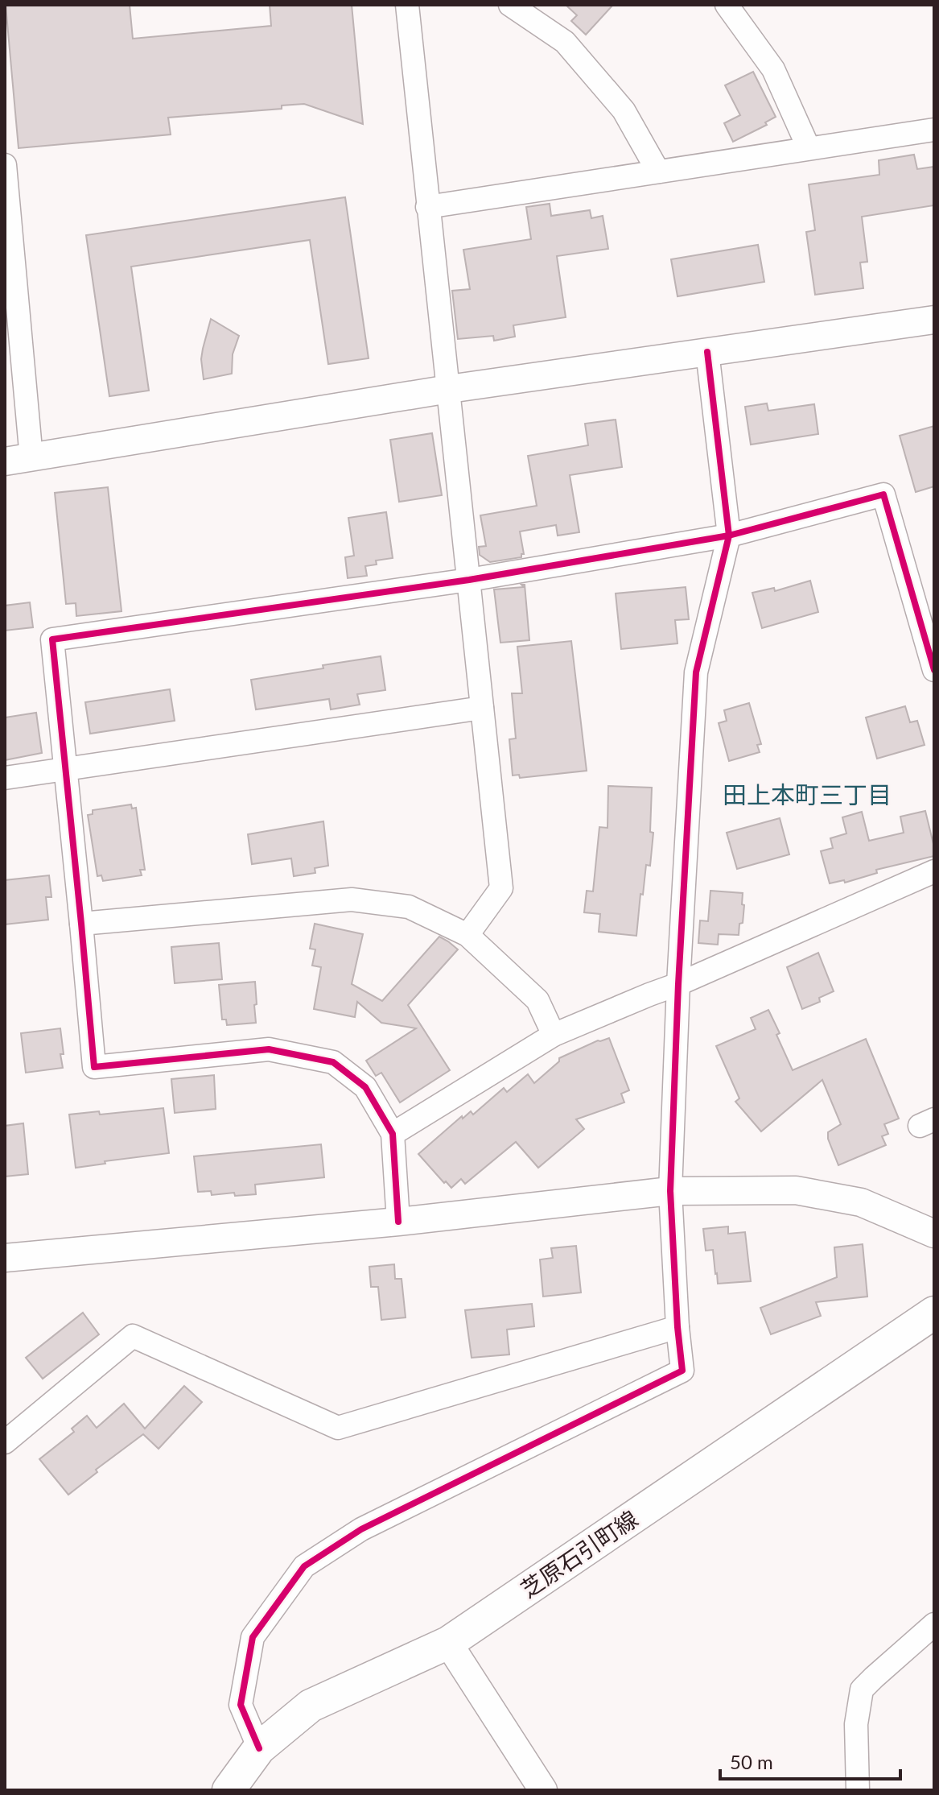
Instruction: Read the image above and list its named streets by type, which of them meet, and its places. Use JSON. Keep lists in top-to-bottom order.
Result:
{
  "streets": {
    "main road": ["芝原石引町線"]
  },
  "districts": ["田上本町三丁目"],
  "scale_bar": "50 m"
}
